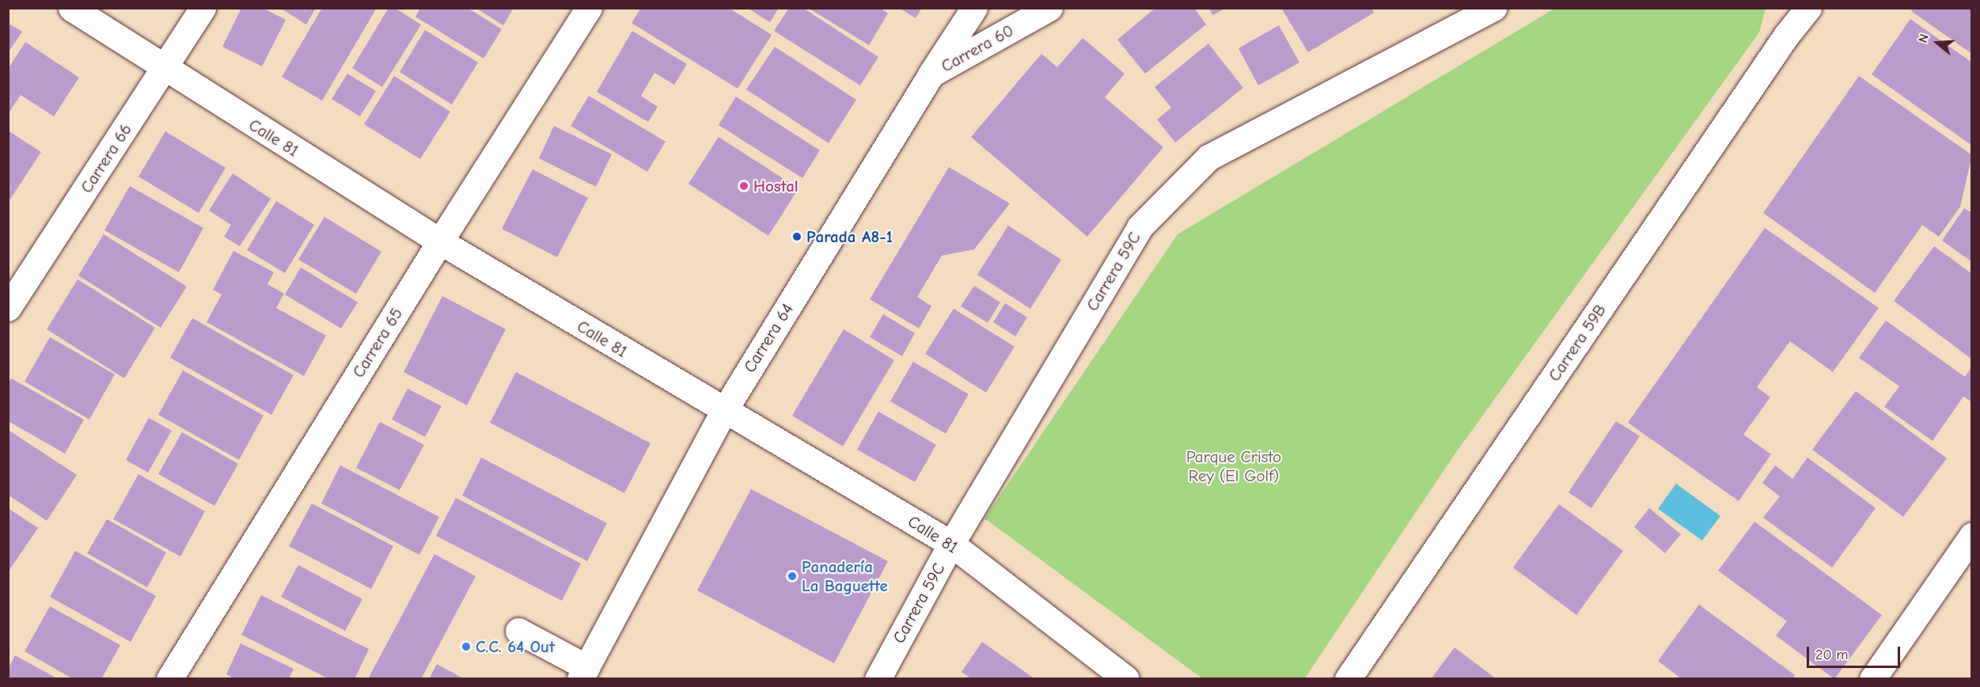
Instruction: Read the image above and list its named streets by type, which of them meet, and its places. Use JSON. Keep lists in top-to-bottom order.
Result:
{
  "streets": {
    "street": [
      "Carrera 60",
      "Calle 81",
      "Carrera 66",
      "Carrera 59C",
      "Carrera 64",
      "Carrera 65",
      "Carrera 59B"
    ]
  },
  "crossings": [
    ["Carrera 60", "Carrera 64"],
    ["Calle 81", "Carrera 66"],
    ["Calle 81", "Carrera 59C"],
    ["Calle 81", "Carrera 64"],
    ["Calle 81", "Carrera 65"]
  ],
  "parks": ["Parque Cristo Rey (El Golf)"],
  "places": [
    "Hostal",
    "Parada A8-1",
    "Panadería La Baguette",
    "C.C. 64 Out"
  ],
  "scale_bar": "20 m",
  "north": "left"
}
